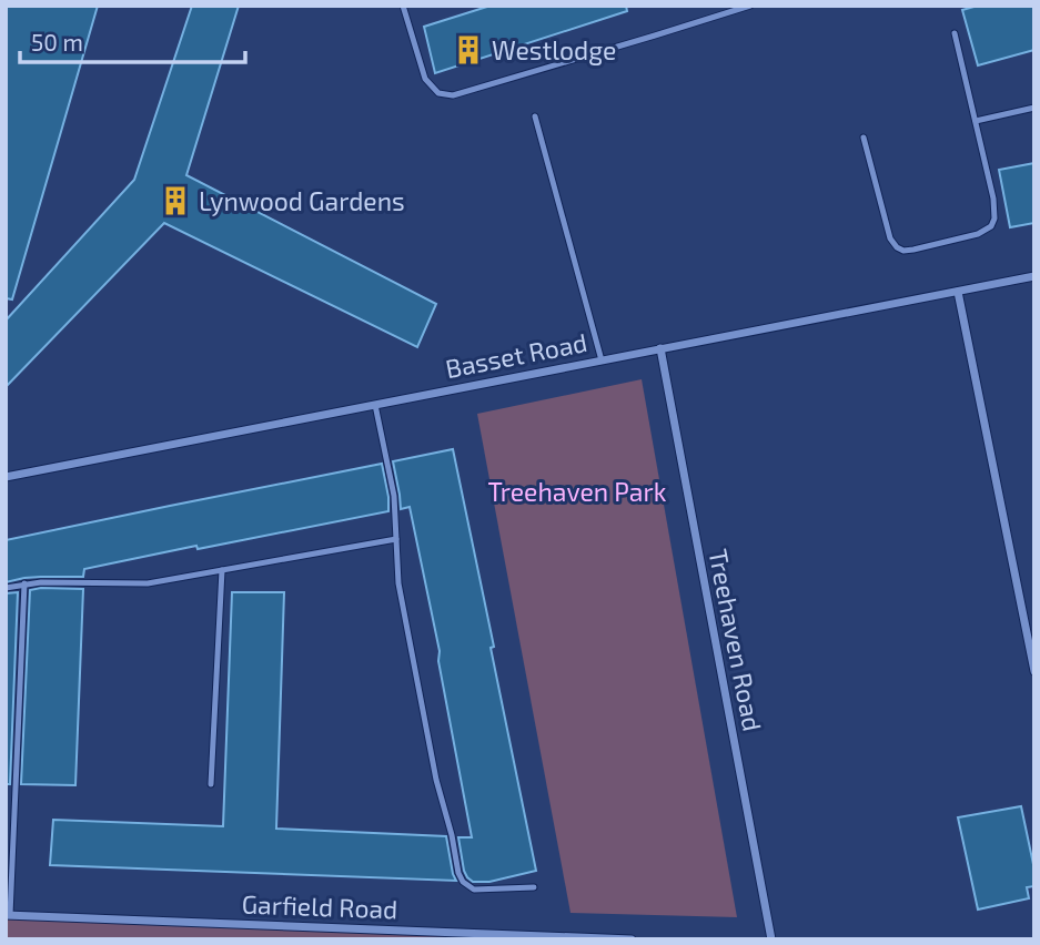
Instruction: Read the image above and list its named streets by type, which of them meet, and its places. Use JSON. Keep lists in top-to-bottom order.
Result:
{
  "streets": {
    "street": ["Basset Road", "Treehaven Road", "Garfield Road"]
  },
  "crossings": [
    ["Basset Road", "Treehaven Road"]
  ],
  "parks": ["Treehaven Park"],
  "places": {
    "building": ["Westlodge", "Lynwood Gardens"]
  },
  "scale_bar": "50 m"
}
